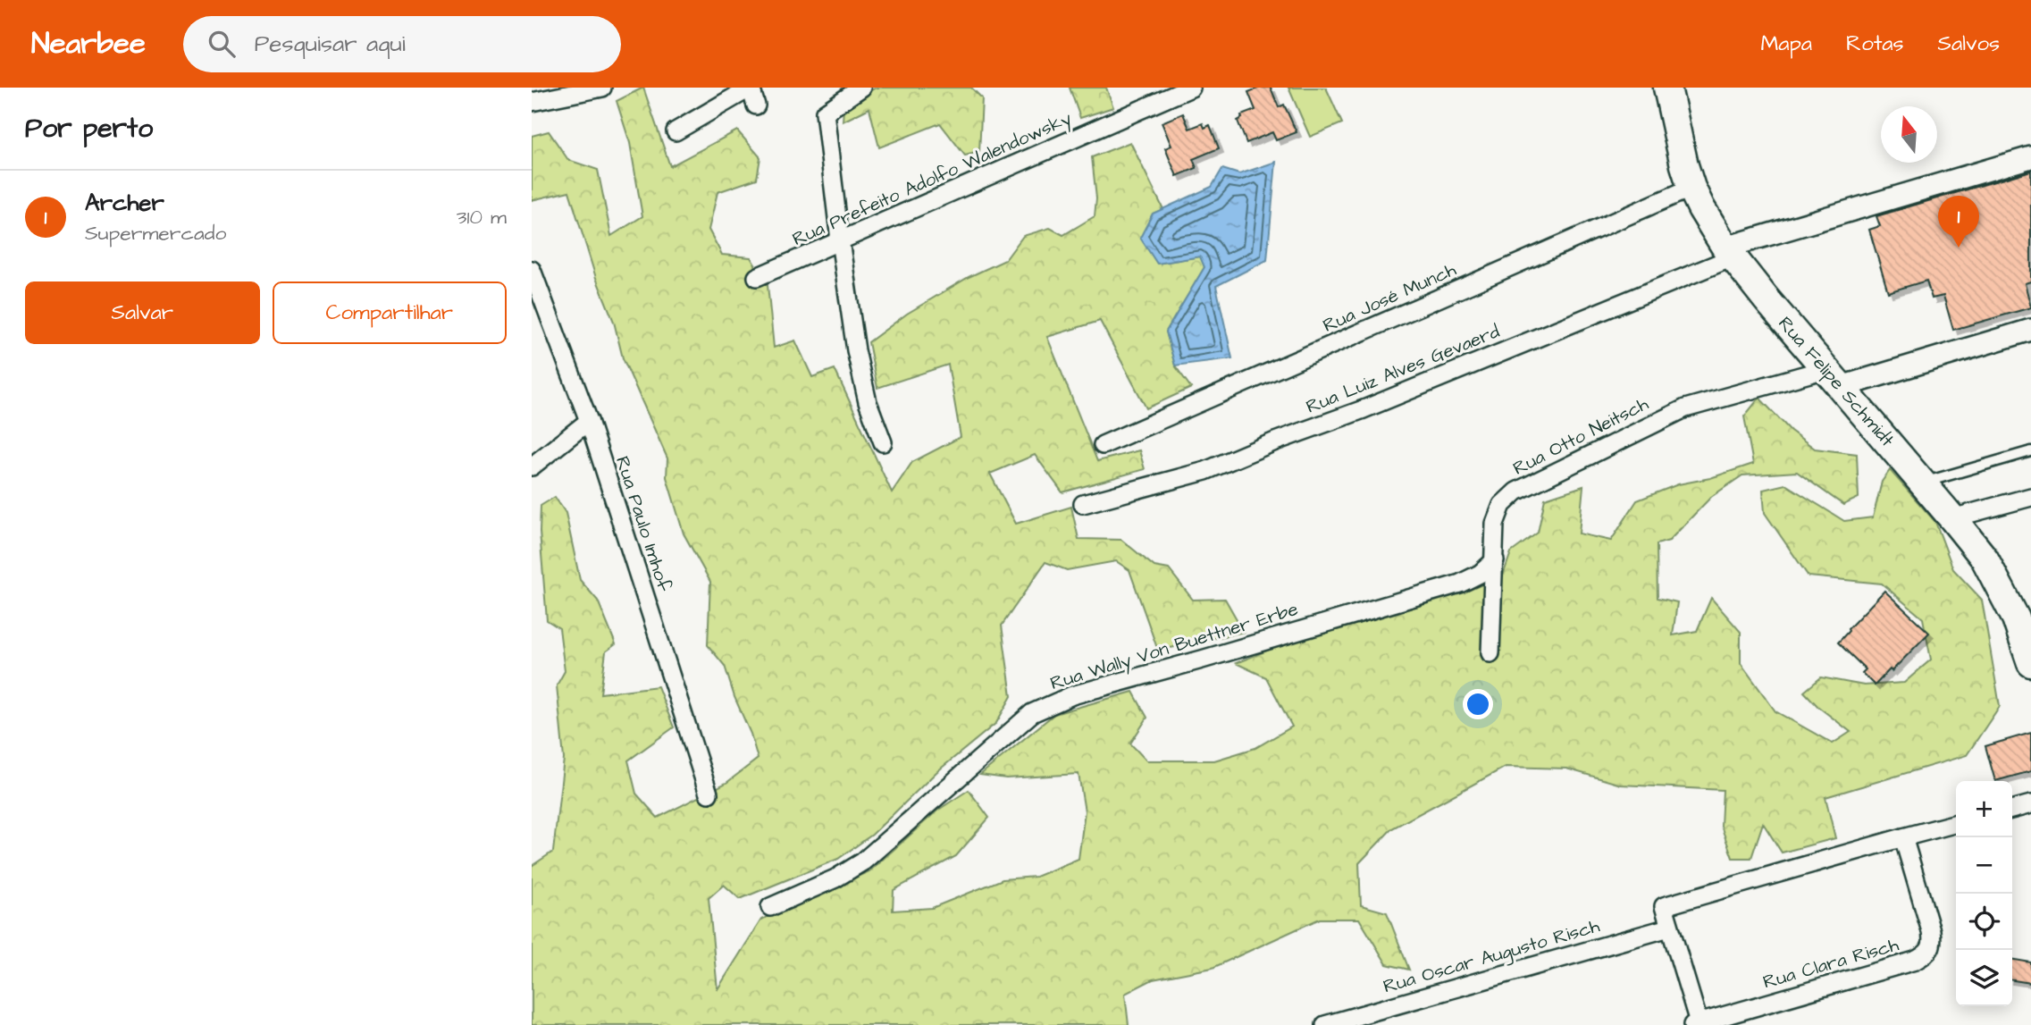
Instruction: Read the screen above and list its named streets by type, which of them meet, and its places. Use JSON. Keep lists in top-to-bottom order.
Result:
{
  "streets": {
    "main road": ["Rua Felipe Schmidt"],
    "street": [
      "Rua Prefeito Adolfo Walendowsky",
      "Rua José Munch",
      "Rua Luiz Alves Gevaerd",
      "Rua Otto Neitsch",
      "Rua Paulo Imhof",
      "Rua Wally Von Buettner Erbe",
      "Rua Oscar Augusto Risch",
      "Rua Clara Risch"
    ]
  },
  "crossings": [
    ["Rua José Munch", "Rua Felipe Schmidt"],
    ["Rua Luiz Alves Gevaerd", "Rua Felipe Schmidt"],
    ["Rua Felipe Schmidt", "Rua Otto Neitsch"],
    ["Rua Otto Neitsch", "Rua Wally Von Buettner Erbe"]
  ],
  "north": "top",
  "page": {
    "header": "Nearbee",
    "search": "Pesquisar aqui",
    "nav": ["Mapa", "Rotas", "Salvos"],
    "heading": "Por perto",
    "list": [
      {
        "mark": "1",
        "name": "Archer",
        "note": "Supermercado",
        "value": "310 m"
      }
    ],
    "pins": "1",
    "buttons": ["Salvar", "Compartilhar"],
    "map_buttons": ["+", "−"]
  }
}
